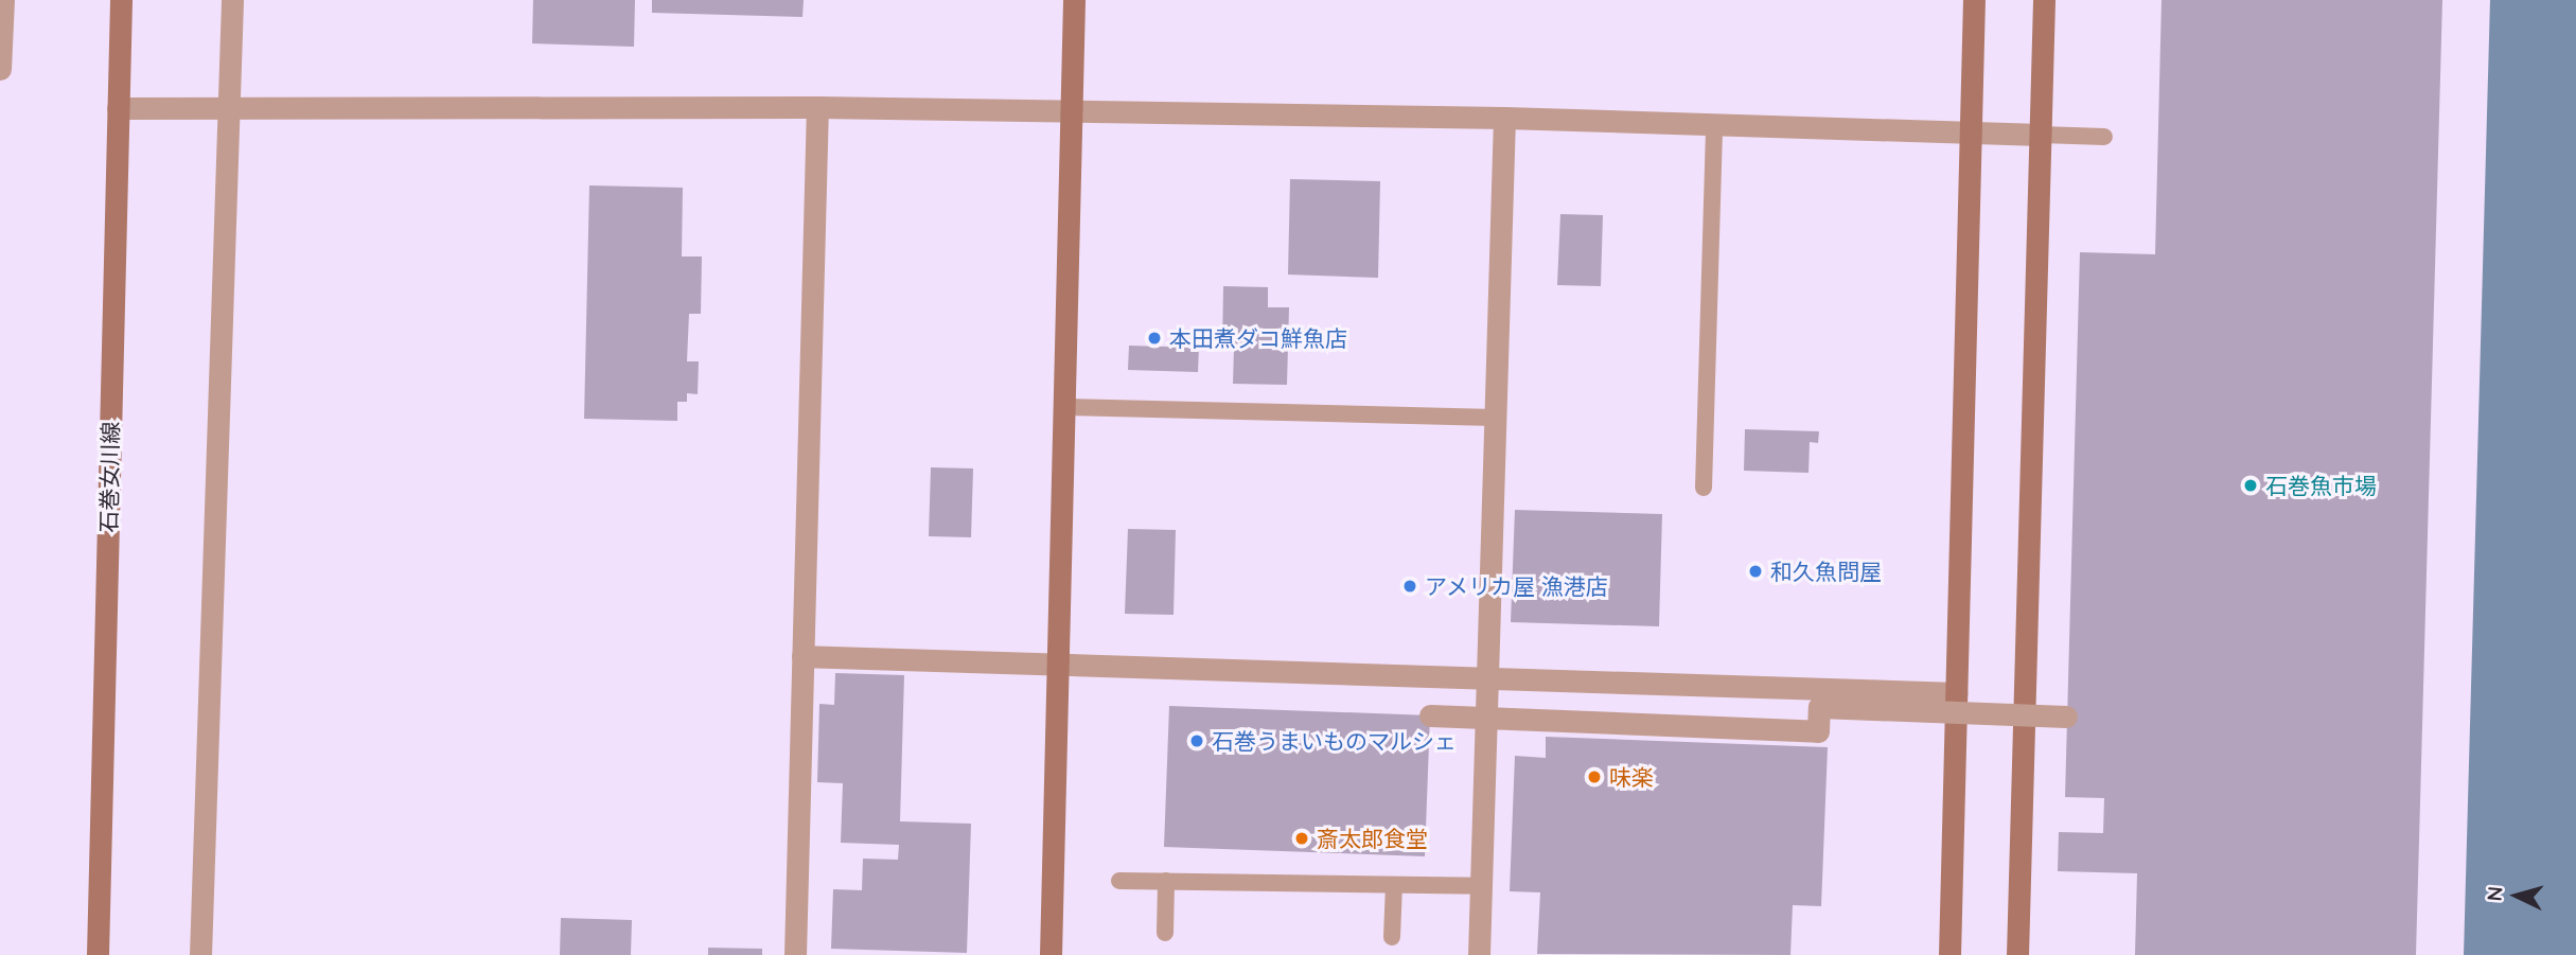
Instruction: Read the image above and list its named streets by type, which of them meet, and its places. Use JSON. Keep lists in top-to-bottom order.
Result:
{
  "streets": {
    "street": ["石巻女川線"]
  },
  "places": [
    "本田煮ダコ鮮魚店",
    "石巻魚市場",
    "和久魚問屋",
    "アメリカ屋 漁港店",
    "石巻うまいものマルシェ",
    "味楽",
    "斎太郎食堂"
  ],
  "north": "left"
}
